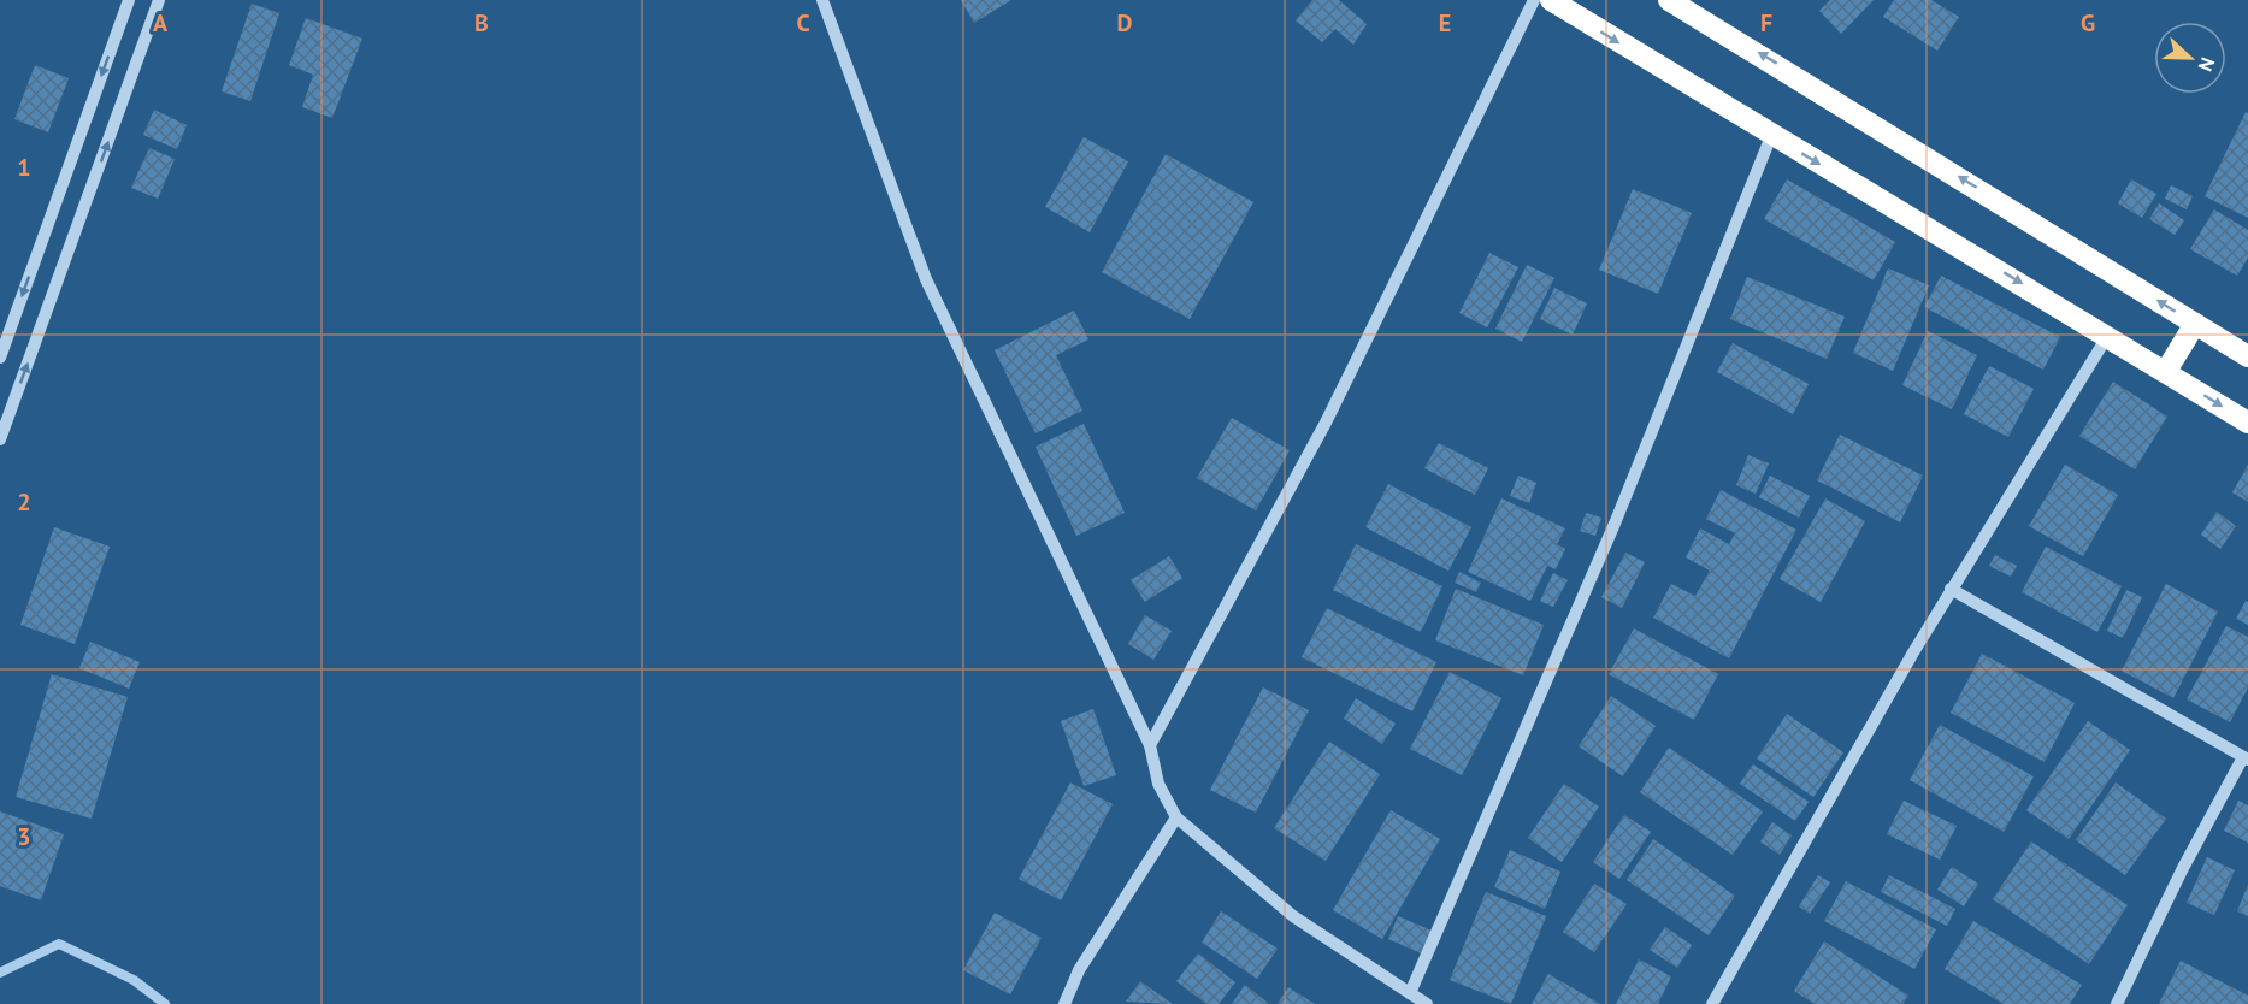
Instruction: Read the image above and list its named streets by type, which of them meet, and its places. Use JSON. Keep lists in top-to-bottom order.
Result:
{
  "north": "right",
  "grid": {
    "columns": [
      "A",
      "B",
      "C",
      "D",
      "E",
      "F",
      "G"
    ],
    "rows": ["1", "2", "3"]
  }
}
